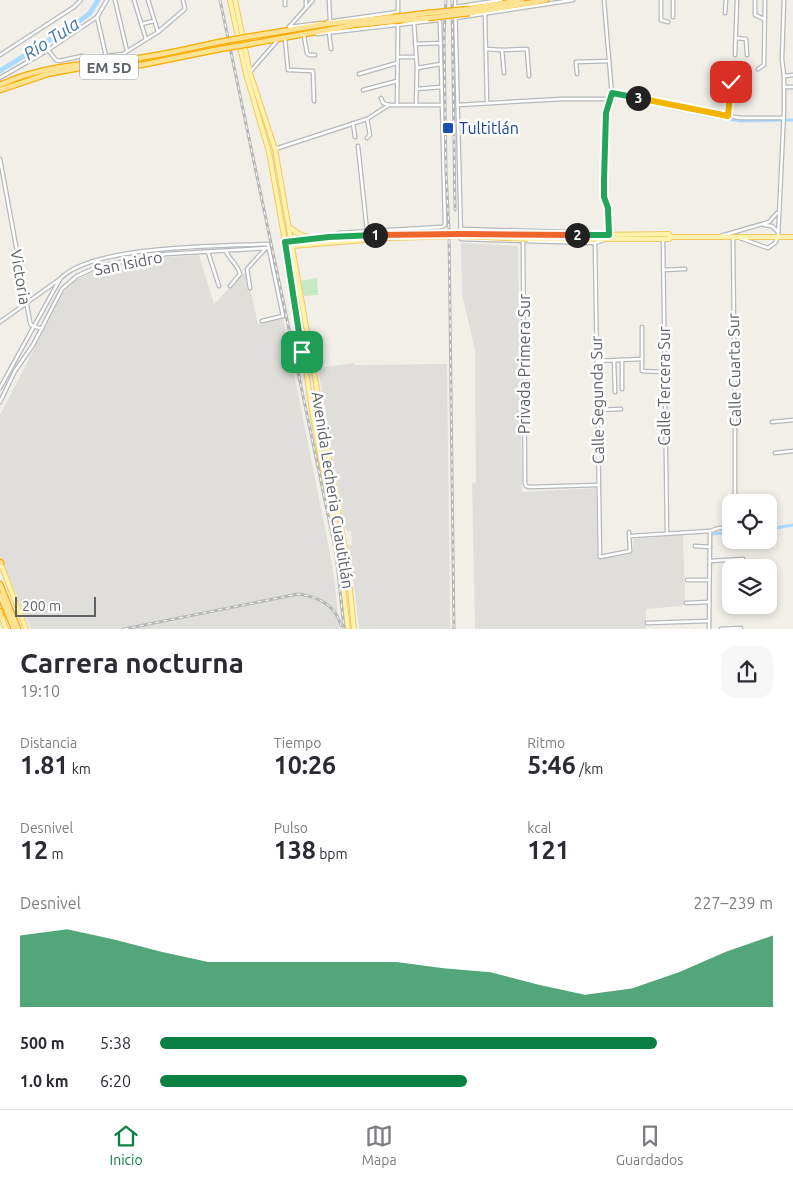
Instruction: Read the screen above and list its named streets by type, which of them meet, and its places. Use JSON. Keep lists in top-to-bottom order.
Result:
{
  "streets": {
    "highway": ["EM 5D"],
    "main road": ["Avenida Lecheria Cuautitlán"],
    "street": [
      "San Isidro",
      "Victoria",
      "Privada Primera Sur",
      "Calle Cuarta Sur",
      "Calle Tercera Sur",
      "Calle Segunda Sur"
    ]
  },
  "crossings": [
    ["San Isidro", "Victoria"],
    ["Privada Primera Sur", "Calle Segunda Sur"],
    ["Calle Tercera Sur", "Calle Segunda Sur"]
  ],
  "water": ["Río Tula"],
  "places": {
    "transit": ["Tultitlán"]
  },
  "scale_bar": "200 m",
  "page": {
    "pins": ["3", "1", "2"],
    "scale": "200 m",
    "heading": ["Carrera nocturna", "19:10"],
    "stats": [
      ["Distancia", "1.81 km"],
      ["Tiempo", "10:26"],
      ["Ritmo", "5:46 /km"],
      ["Desnivel", "12 m"],
      ["Pulso", "138 bpm"],
      ["kcal", "121"]
    ],
    "chart": ["Desnivel", "227–239 m"],
    "list": [
      {
        "name": "500 m",
        "note": "5:38"
      },
      {
        "name": "1.0 km",
        "note": "6:20"
      }
    ],
    "tabs": ["Inicio", "Mapa", "Guardados"]
  }
}
